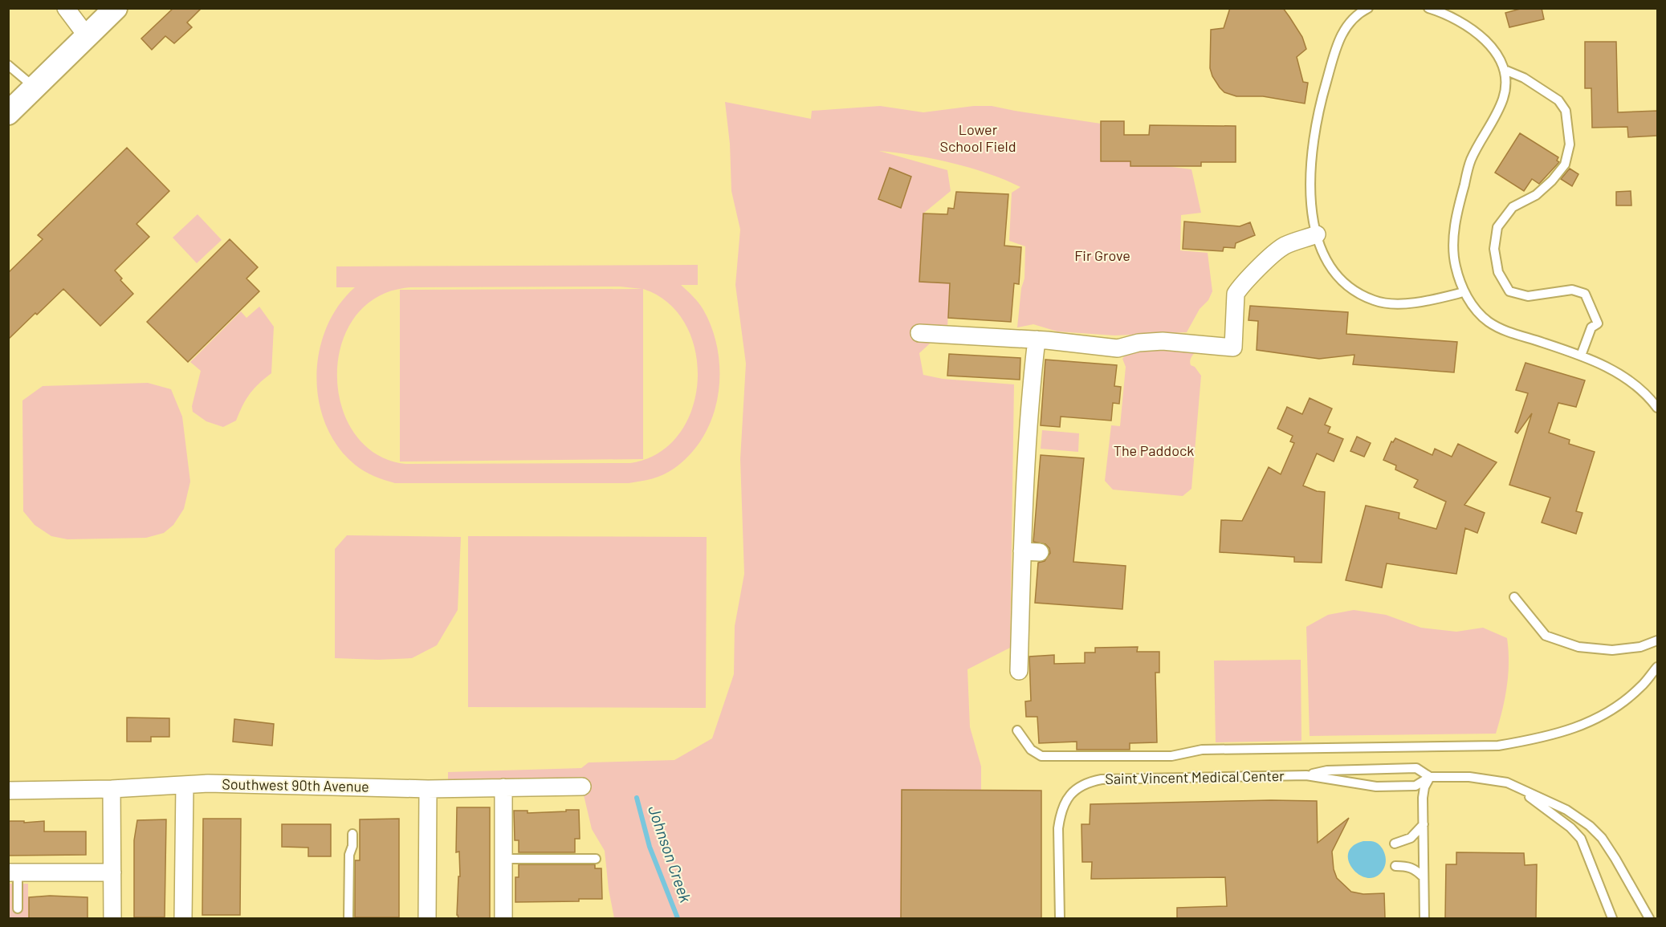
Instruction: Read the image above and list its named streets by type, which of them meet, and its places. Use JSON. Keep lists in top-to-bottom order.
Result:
{
  "streets": {
    "street": ["Southwest 90th Avenue"],
    "lane": ["Saint Vincent Medical Center"]
  },
  "water": ["Johnson Creek"],
  "parks": ["Lower School Field", "Fir Grove", "The Paddock"]
}
